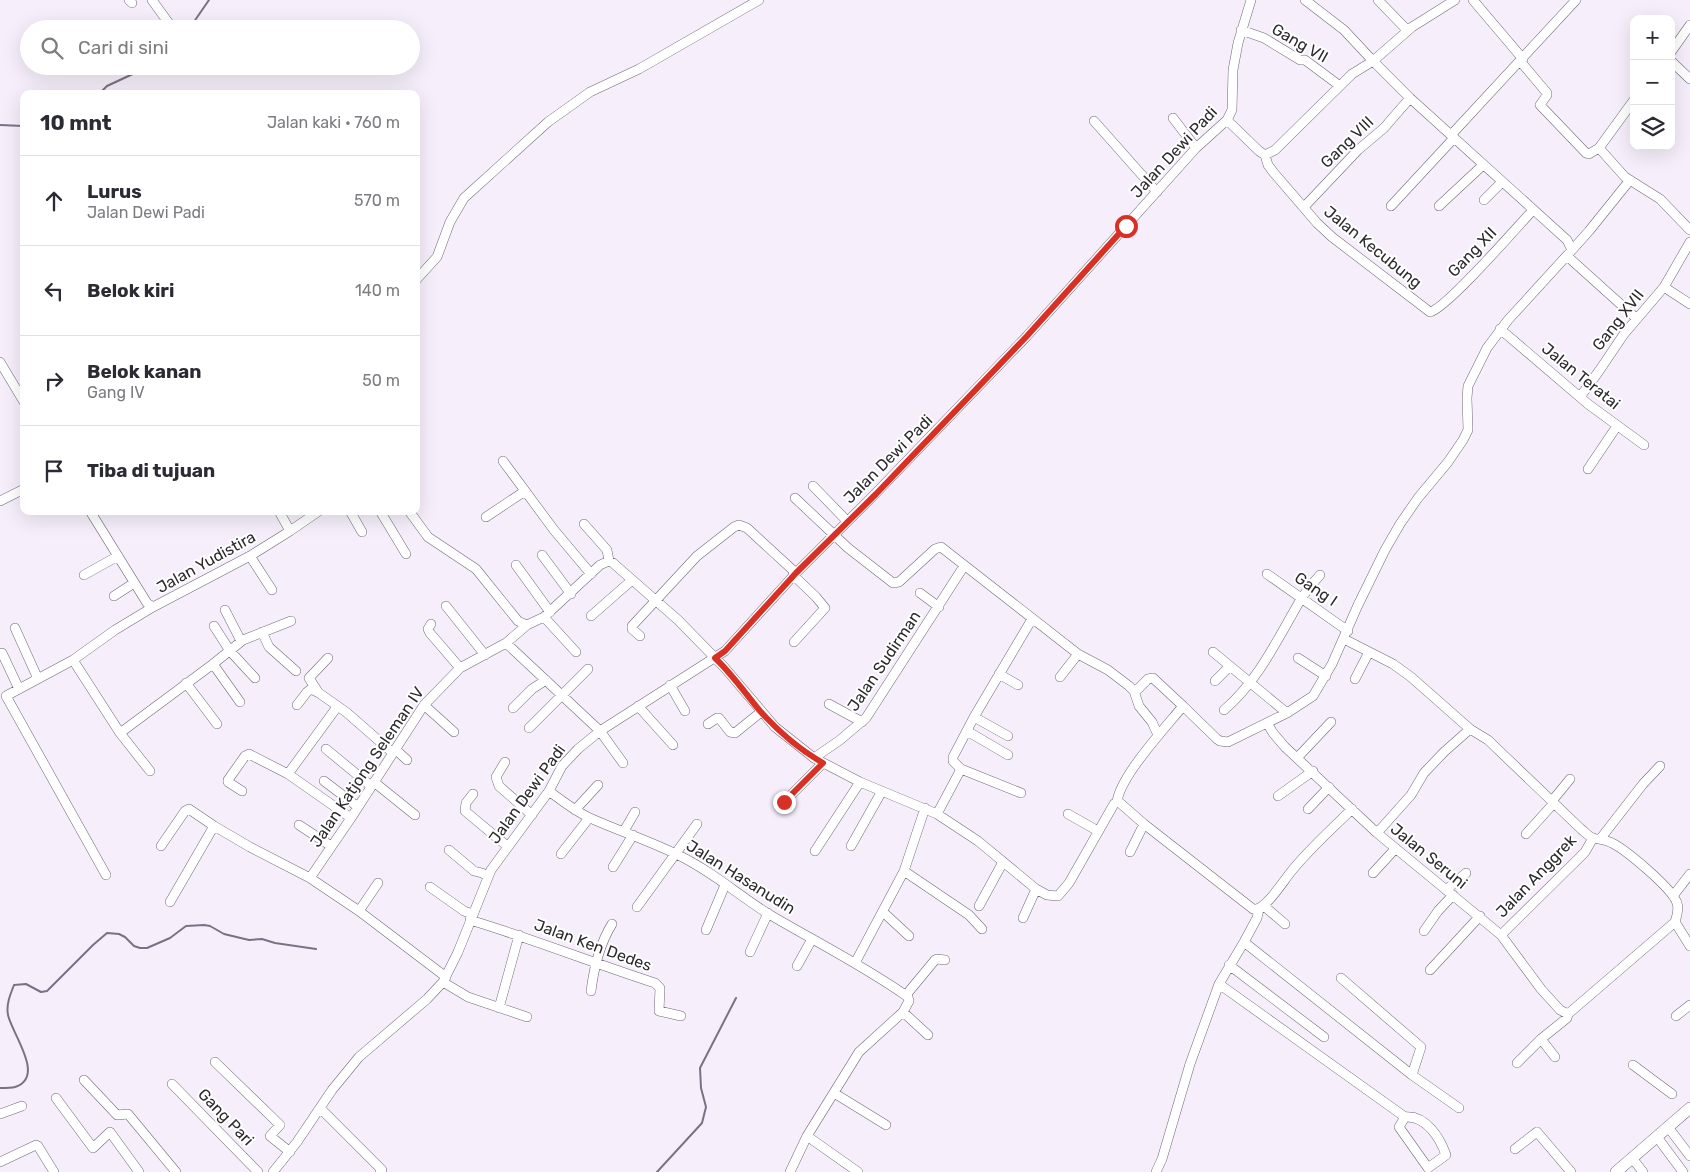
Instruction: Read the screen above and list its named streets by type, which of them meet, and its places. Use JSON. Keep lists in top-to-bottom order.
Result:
{
  "streets": {
    "street": [
      "Gang VII",
      "Gang VIII",
      "Jalan Dewi Padi",
      "Jalan Kecubung",
      "Gang XII",
      "Gang XVII",
      "Jalan Teratai",
      "Jalan Yudistira",
      "Gang I",
      "Jalan Sudirman",
      "Jalan Katjong Seleman IV",
      "Jalan Seruni",
      "Jalan Anggrek",
      "Jalan Hasanudin",
      "Jalan Ken Dedes",
      "Gang Pari"
    ]
  },
  "crossings": [
    ["Gang VII", "Jalan Dewi Padi"],
    ["Gang VIII", "Jalan Kecubung"],
    ["Jalan Dewi Padi", "Jalan Hasanudin"],
    ["Jalan Dewi Padi", "Jalan Ken Dedes"],
    ["Jalan Kecubung", "Gang XII"],
    ["Gang XVII", "Jalan Teratai"],
    ["Gang I", "Jalan Anggrek"],
    ["Jalan Seruni", "Jalan Anggrek"]
  ],
  "page": {
    "map_buttons": ["+", "−"],
    "search": "Cari di sini",
    "heading": ["10 mnt", "Jalan kaki · 760 m"],
    "list": [
      ["Lurus", "Jalan Dewi Padi", "570 m"],
      ["Belok kiri", "140 m"],
      ["Belok kanan", "Gang IV", "50 m"],
      "Tiba di tujuan"
    ]
  }
}
